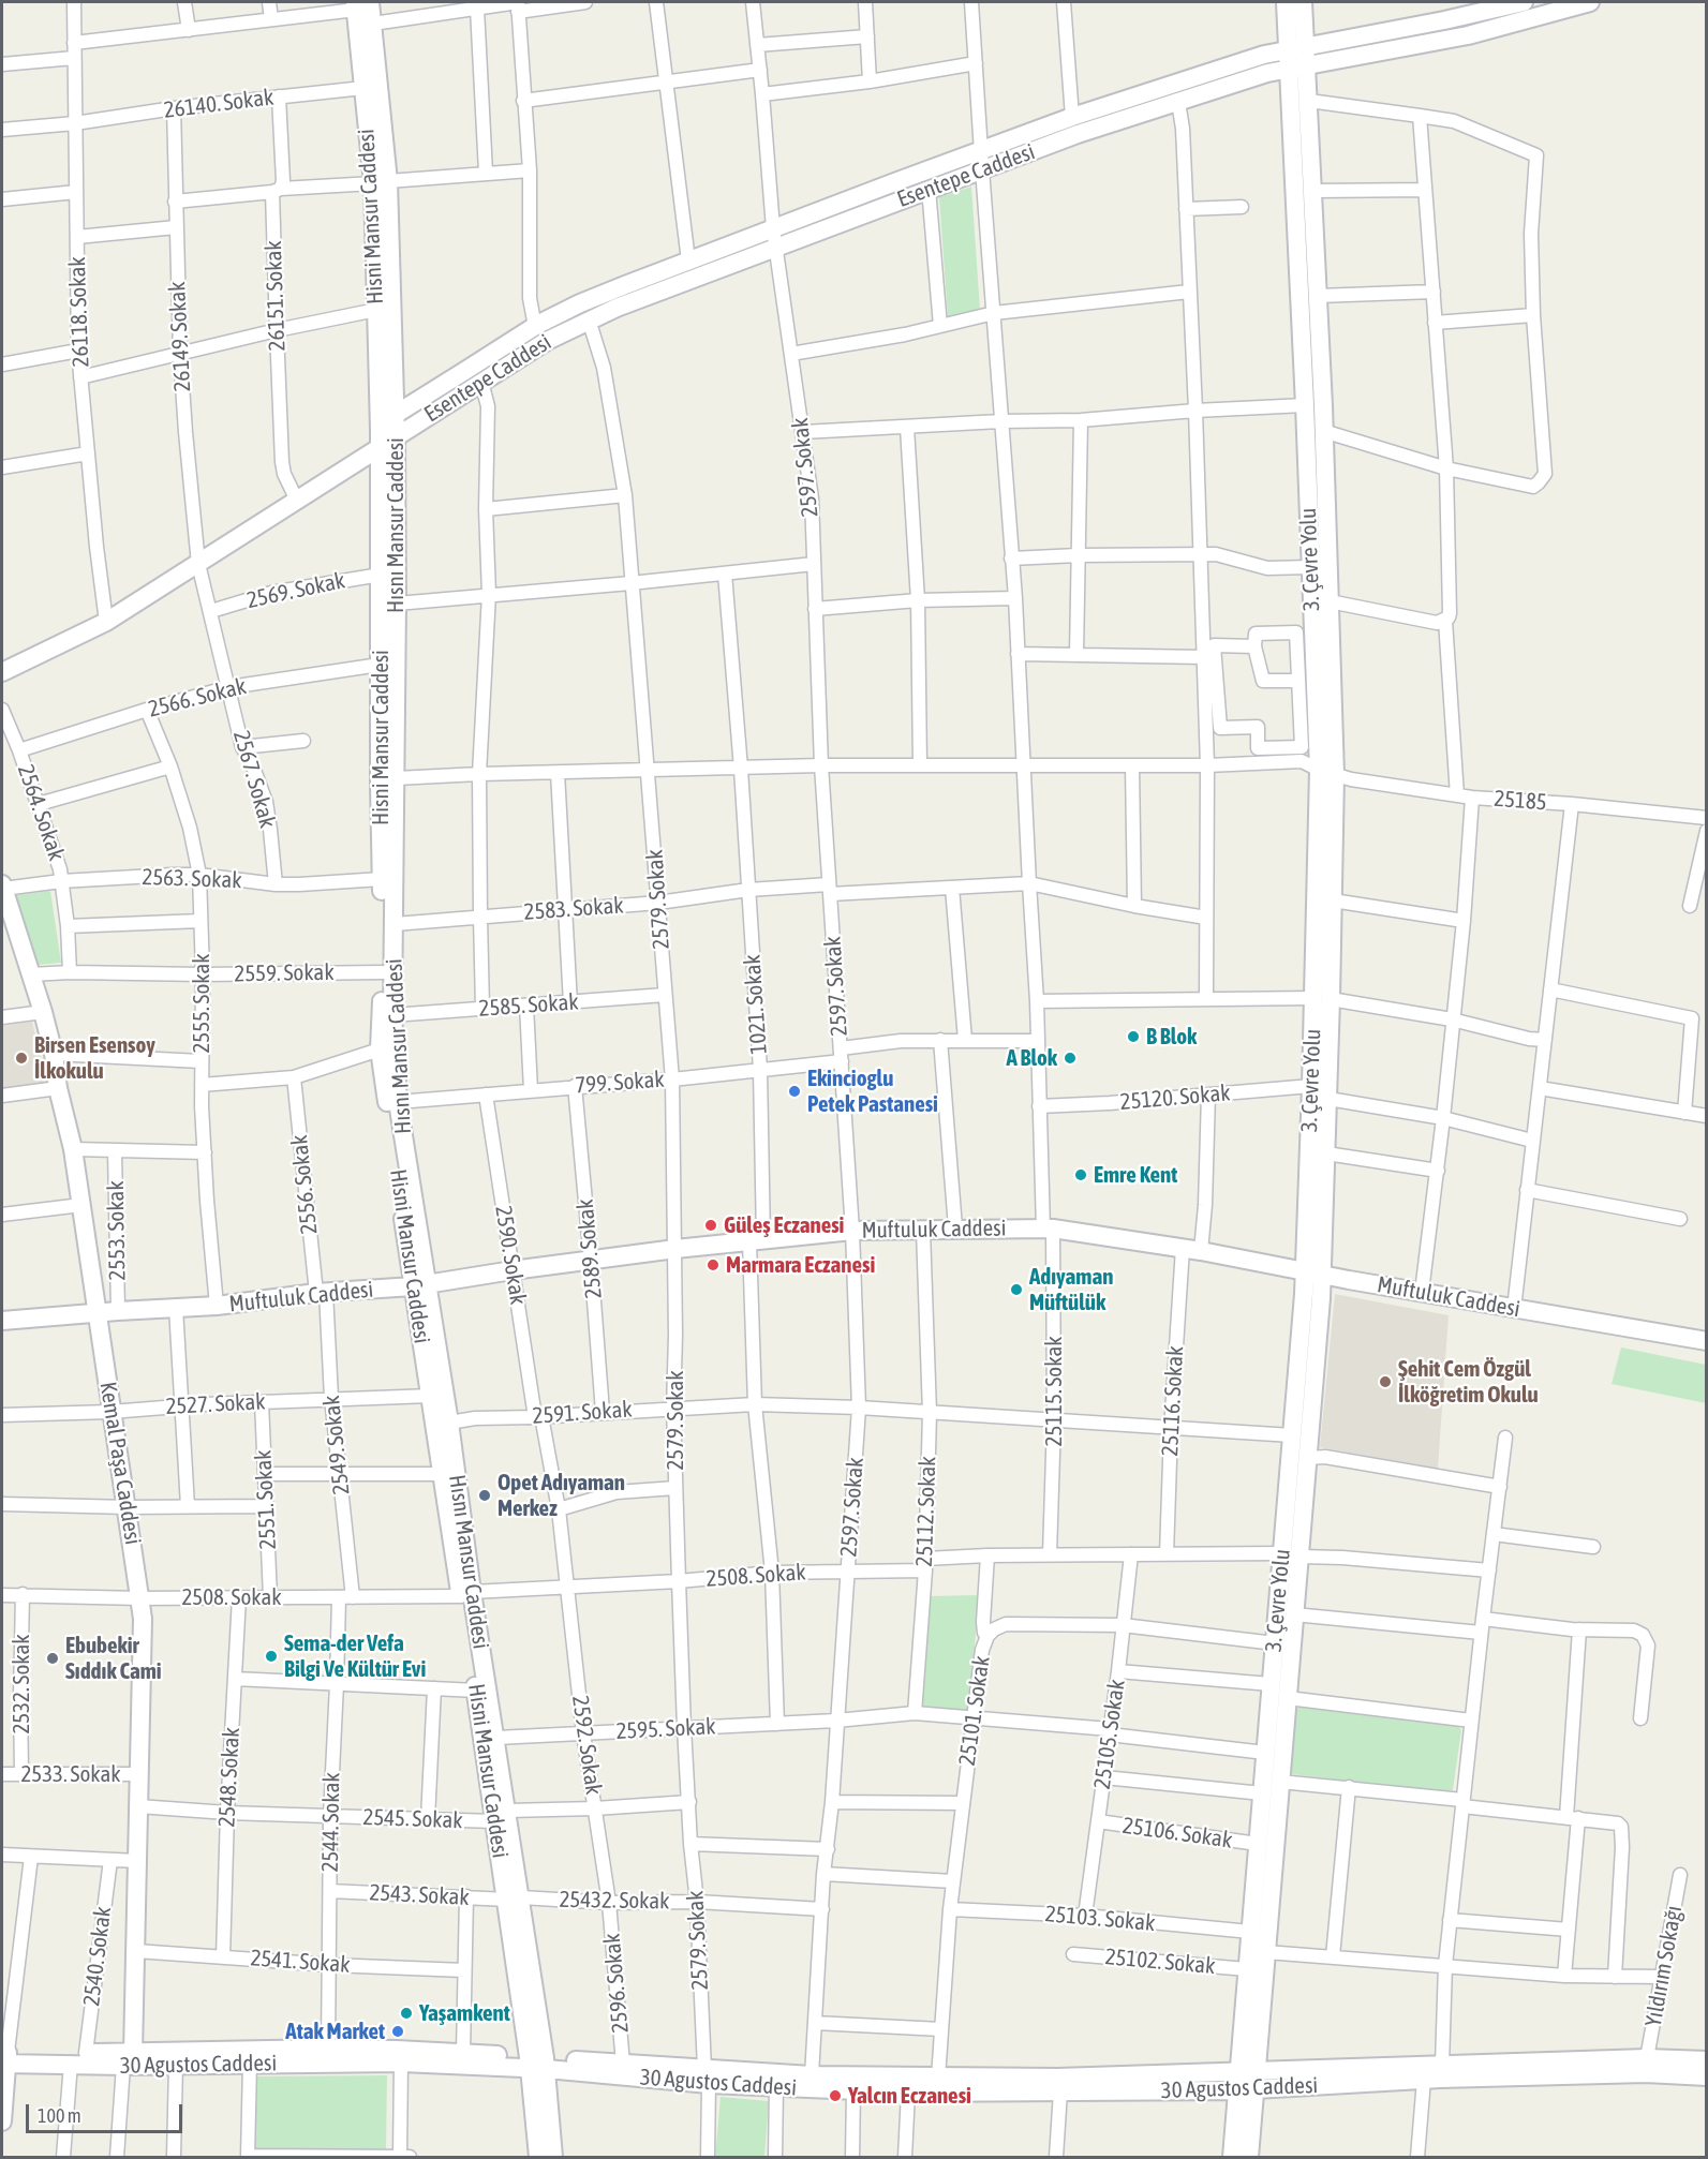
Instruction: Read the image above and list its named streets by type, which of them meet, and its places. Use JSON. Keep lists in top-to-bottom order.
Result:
{
  "streets": {
    "main road": [
      "Esentepe Caddesi",
      "Hisni Mansur Caddesi",
      "Hısnı Mansur Caddesi",
      "3. Çevre Yolu",
      "Muftuluk Caddesi",
      "Kemal Paşa Caddesi",
      "30 Agustos Caddesi"
    ],
    "street": [
      "26140. Sokak",
      "26151. Sokak",
      "26118. Sokak",
      "26149. Sokak",
      "2597. Sokak",
      "2569. Sokak",
      "2566. Sokak",
      "2567. Sokak",
      "25185",
      "2564. Sokak",
      "2563. Sokak",
      "2579. Sokak",
      "2583. Sokak",
      "2559. Sokak",
      "2555. Sokak",
      "1021. Sokak",
      "2585. Sokak",
      "799. Sokak",
      "25120. Sokak",
      "2556. Sokak",
      "2553. Sokak",
      "2589. Sokak",
      "2590. Sokak",
      "25115. Sokak",
      "25116. Sokak",
      "2527. Sokak",
      "2591. Sokak",
      "2549. Sokak",
      "2551. Sokak",
      "25112. Sokak",
      "2508. Sokak",
      "2532. Sokak",
      "25101. Sokak",
      "2595. Sokak",
      "25105. Sokak",
      "2592. Sokak",
      "2533. Sokak",
      "2548. Sokak",
      "2545. Sokak",
      "2544. Sokak",
      "25106. Sokak",
      "2543. Sokak",
      "25432. Sokak",
      "25103. Sokak",
      "2540. Sokak",
      "2541. Sokak",
      "25102. Sokak",
      "Yıldırım Sokağı",
      "2596. Sokak"
    ]
  },
  "crossings": [
    ["26140. Sokak", "Hisni Mansur Caddesi"],
    ["26140. Sokak", "26151. Sokak"],
    ["26140. Sokak", "26118. Sokak"],
    ["26140. Sokak", "26149. Sokak"],
    ["Esentepe Caddesi", "Hisni Mansur Caddesi"],
    ["Esentepe Caddesi", "26151. Sokak"],
    ["Esentepe Caddesi", "26118. Sokak"],
    ["Esentepe Caddesi", "26149. Sokak"],
    ["Esentepe Caddesi", "2597. Sokak"],
    ["Esentepe Caddesi", "Hısnı Mansur Caddesi"],
    ["Esentepe Caddesi", "3. Çevre Yolu"],
    ["Esentepe Caddesi", "2567. Sokak"],
    ["Esentepe Caddesi", "2579. Sokak"],
    ["Esentepe Caddesi", "25115. Sokak"],
    ["Hisni Mansur Caddesi", "Hısnı Mansur Caddesi"],
    ["Hisni Mansur Caddesi", "2569. Sokak"],
    ["Hisni Mansur Caddesi", "2566. Sokak"],
    ["Hisni Mansur Caddesi", "2563. Sokak"],
    ["Hisni Mansur Caddesi", "2559. Sokak"],
    ["Hisni Mansur Caddesi", "Muftuluk Caddesi"],
    ["Hisni Mansur Caddesi", "2527. Sokak"],
    ["Hisni Mansur Caddesi", "2508. Sokak"],
    ["Hisni Mansur Caddesi", "2545. Sokak"],
    ["Hisni Mansur Caddesi", "2543. Sokak"],
    ["Hisni Mansur Caddesi", "25432. Sokak"],
    ["Hisni Mansur Caddesi", "30 Agustos Caddesi"],
    ["26149. Sokak", "2567. Sokak"],
    ["2597. Sokak", "25185"],
    ["2597. Sokak", "2583. Sokak"],
    ["2597. Sokak", "799. Sokak"],
    ["2597. Sokak", "Muftuluk Caddesi"],
    ["2597. Sokak", "2591. Sokak"],
    ["2597. Sokak", "2508. Sokak"],
    ["2597. Sokak", "2595. Sokak"],
    ["2597. Sokak", "25432. Sokak"],
    ["2597. Sokak", "30 Agustos Caddesi"],
    ["Hısnı Mansur Caddesi", "25185"],
    ["Hısnı Mansur Caddesi", "2583. Sokak"],
    ["Hısnı Mansur Caddesi", "2585. Sokak"],
    ["Hısnı Mansur Caddesi", "799. Sokak"],
    ["Hısnı Mansur Caddesi", "Muftuluk Caddesi"],
    ["Hısnı Mansur Caddesi", "2591. Sokak"],
    ["Hısnı Mansur Caddesi", "2508. Sokak"],
    ["Hısnı Mansur Caddesi", "2595. Sokak"],
    ["Hısnı Mansur Caddesi", "2545. Sokak"],
    ["3. Çevre Yolu", "25185"],
    ["3. Çevre Yolu", "25120. Sokak"],
    ["3. Çevre Yolu", "Muftuluk Caddesi"],
    ["3. Çevre Yolu", "2591. Sokak"],
    ["3. Çevre Yolu", "2508. Sokak"],
    ["3. Çevre Yolu", "25101. Sokak"],
    ["3. Çevre Yolu", "25106. Sokak"],
    ["3. Çevre Yolu", "25103. Sokak"],
    ["3. Çevre Yolu", "25102. Sokak"],
    ["3. Çevre Yolu", "30 Agustos Caddesi"],
    ["2569. Sokak", "2567. Sokak"],
    ["2566. Sokak", "2567. Sokak"],
    ["2566. Sokak", "2564. Sokak"],
    ["2566. Sokak", "2555. Sokak"],
    ["2567. Sokak", "2563. Sokak"],
    ["25185", "2579. Sokak"],
    ["25185", "1021. Sokak"],
    ["25185", "25115. Sokak"],
    ["2564. Sokak", "2563. Sokak"],
    ["2564. Sokak", "2559. Sokak"],
    ["2563. Sokak", "2555. Sokak"],
    ["2563. Sokak", "Kemal Paşa Caddesi"],
    ["2579. Sokak", "2583. Sokak"],
    ["2579. Sokak", "2585. Sokak"],
    ["2579. Sokak", "799. Sokak"],
    ["2579. Sokak", "Muftuluk Caddesi"],
    ["2579. Sokak", "2591. Sokak"],
    ["2579. Sokak", "2508. Sokak"],
    ["2579. Sokak", "2595. Sokak"],
    ["2579. Sokak", "2545. Sokak"],
    ["2579. Sokak", "25432. Sokak"],
    ["2579. Sokak", "30 Agustos Caddesi"],
    ["2583. Sokak", "1021. Sokak"],
    ["2583. Sokak", "25115. Sokak"],
    ["2559. Sokak", "2555. Sokak"],
    ["2559. Sokak", "Kemal Paşa Caddesi"],
    ["2555. Sokak", "Muftuluk Caddesi"],
    ["1021. Sokak", "799. Sokak"],
    ["1021. Sokak", "Muftuluk Caddesi"],
    ["1021. Sokak", "2591. Sokak"],
    ["1021. Sokak", "2508. Sokak"],
    ["1021. Sokak", "2595. Sokak"],
    ["799. Sokak", "2589. Sokak"],
    ["799. Sokak", "2590. Sokak"],
    ["799. Sokak", "25115. Sokak"],
    ["25120. Sokak", "25115. Sokak"],
    ["2556. Sokak", "Muftuluk Caddesi"],
    ["2556. Sokak", "2549. Sokak"],
    ["Muftuluk Caddesi", "2553. Sokak"],
    ["Muftuluk Caddesi", "2589. Sokak"],
    ["Muftuluk Caddesi", "2590. Sokak"],
    ["Muftuluk Caddesi", "25115. Sokak"],
    ["Muftuluk Caddesi", "25116. Sokak"],
    ["Muftuluk Caddesi", "2549. Sokak"],
    ["Muftuluk Caddesi", "Kemal Paşa Caddesi"],
    ["Muftuluk Caddesi", "25112. Sokak"],
    ["2589. Sokak", "2591. Sokak"],
    ["2590. Sokak", "2591. Sokak"],
    ["2590. Sokak", "2592. Sokak"],
    ["25115. Sokak", "2591. Sokak"],
    ["25115. Sokak", "2508. Sokak"],
    ["25116. Sokak", "2591. Sokak"],
    ["25116. Sokak", "2508. Sokak"],
    ["2527. Sokak", "2549. Sokak"],
    ["2527. Sokak", "Kemal Paşa Caddesi"],
    ["2527. Sokak", "2551. Sokak"],
    ["2591. Sokak", "25112. Sokak"],
    ["2549. Sokak", "2508. Sokak"],
    ["2549. Sokak", "2544. Sokak"],
    ["Kemal Paşa Caddesi", "2508. Sokak"],
    ["Kemal Paşa Caddesi", "2533. Sokak"],
    ["Kemal Paşa Caddesi", "2545. Sokak"],
    ["Kemal Paşa Caddesi", "2541. Sokak"],
    ["Kemal Paşa Caddesi", "30 Agustos Caddesi"],
    ["2551. Sokak", "2508. Sokak"],
    ["25112. Sokak", "2508. Sokak"],
    ["2508. Sokak", "2532. Sokak"],
    ["2508. Sokak", "25105. Sokak"],
    ["2508. Sokak", "2592. Sokak"],
    ["2508. Sokak", "2548. Sokak"],
    ["2508. Sokak", "2544. Sokak"],
    ["2532. Sokak", "2533. Sokak"],
    ["25101. Sokak", "25105. Sokak"],
    ["25101. Sokak", "25103. Sokak"],
    ["25101. Sokak", "30 Agustos Caddesi"],
    ["2595. Sokak", "2592. Sokak"],
    ["25105. Sokak", "25106. Sokak"],
    ["25105. Sokak", "25103. Sokak"],
    ["2592. Sokak", "2545. Sokak"],
    ["2592. Sokak", "25432. Sokak"],
    ["2592. Sokak", "2596. Sokak"],
    ["2548. Sokak", "2545. Sokak"],
    ["2548. Sokak", "2541. Sokak"],
    ["2545. Sokak", "2544. Sokak"],
    ["2544. Sokak", "2543. Sokak"],
    ["2544. Sokak", "2541. Sokak"],
    ["2544. Sokak", "30 Agustos Caddesi"],
    ["2543. Sokak", "25432. Sokak"],
    ["25432. Sokak", "2596. Sokak"],
    ["2540. Sokak", "30 Agustos Caddesi"],
    ["Yıldırım Sokağı", "30 Agustos Caddesi"],
    ["2596. Sokak", "30 Agustos Caddesi"]
  ],
  "places": [
    "B Blok",
    "Birsen Esensoy İlkokulu",
    "A Blok",
    "Ekincioglu Petek Pastanesi",
    "Emre Kent",
    "Güleş Eczanesi",
    "Marmara Eczanesi",
    "Adıyaman Müftülük",
    "Şehit Cem Özgül İlköğretim Okulu",
    "Opet Adıyaman Merkez",
    "Sema-der Vefa Bilgi Ve Kültür Evi",
    "Ebubekir Sıddık Cami",
    "Yaşamkent",
    "Atak Market",
    "Yalcın Eczanesi"
  ],
  "scale_bar": "100 m"
}
